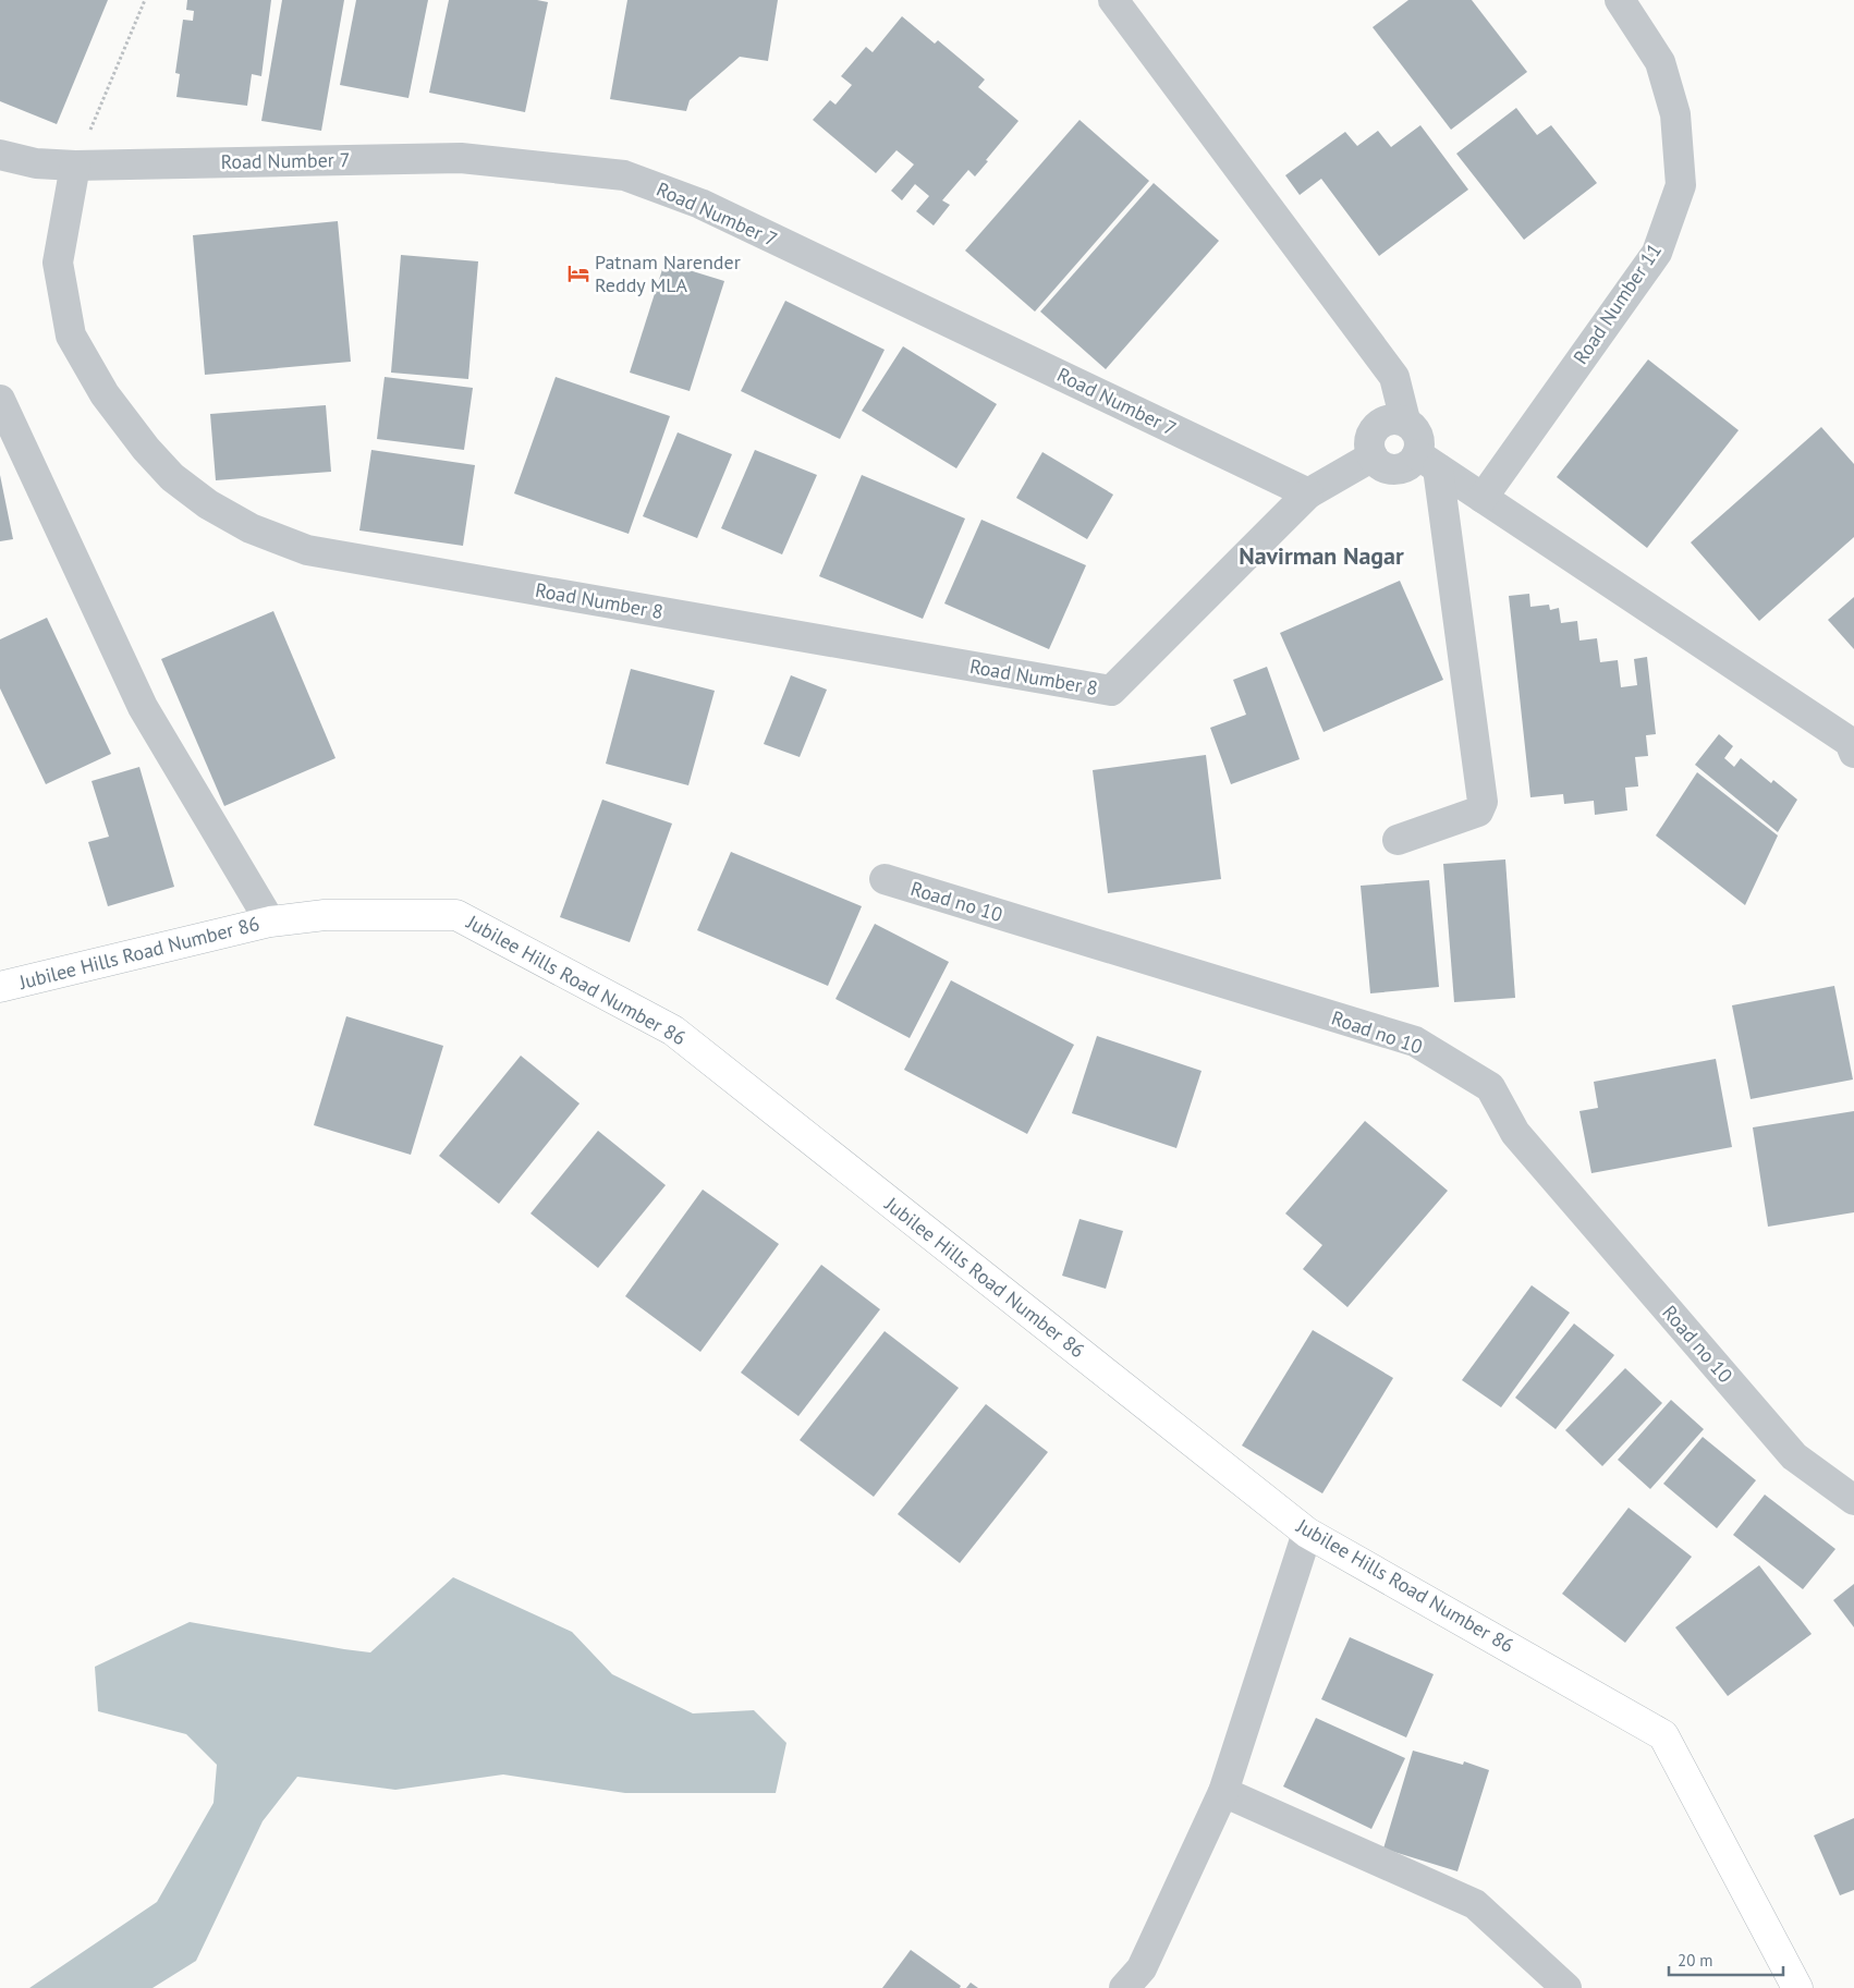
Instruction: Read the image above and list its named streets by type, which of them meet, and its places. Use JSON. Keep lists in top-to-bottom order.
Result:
{
  "streets": {
    "street": [
      "Road Number 7",
      "Road Number 11",
      "Road Number 8",
      "Road no 10",
      "Jubilee Hills Road Number 86"
    ]
  },
  "crossings": [
    ["Road Number 7", "Road Number 8"]
  ],
  "districts": ["Navirman Nagar"],
  "places": {
    "hotel": ["Patnam Narender Reddy MLA"]
  },
  "scale_bar": "20 m"
}
